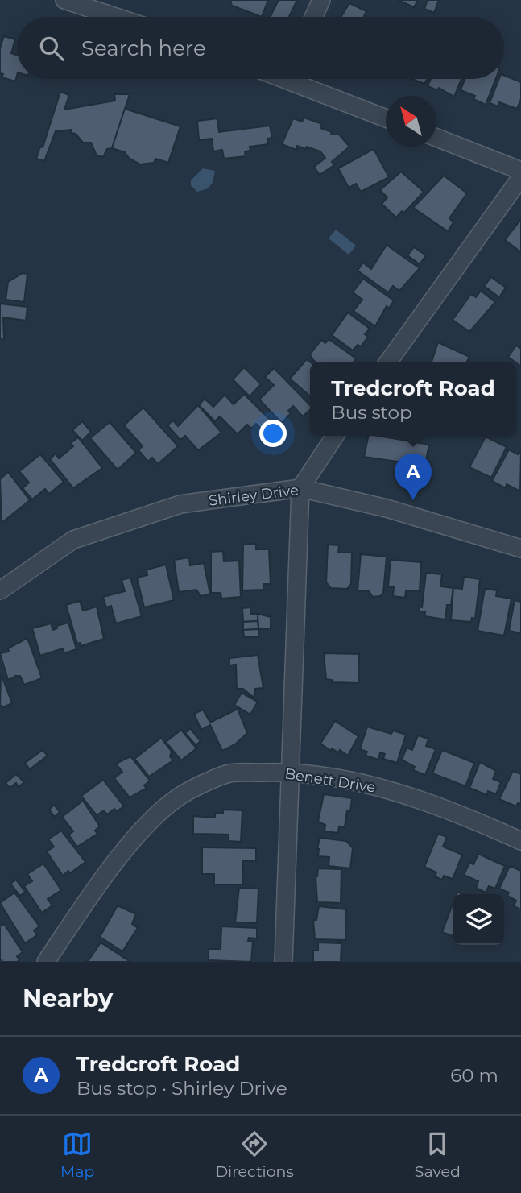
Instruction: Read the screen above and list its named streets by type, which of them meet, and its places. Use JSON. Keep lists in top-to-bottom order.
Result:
{
  "streets": {
    "street": ["Shirley Drive", "Benett Drive"]
  },
  "north": "top left",
  "page": {
    "search": "Search here",
    "popup": ["Tredcroft Road", "Bus stop"],
    "pins": "A",
    "heading": "Nearby",
    "list": [
      {
        "mark": "A",
        "name": "Tredcroft Road",
        "note": "Bus stop · Shirley Drive",
        "value": "60 m"
      }
    ],
    "nav": ["Map", "Directions", "Saved"]
  }
}
